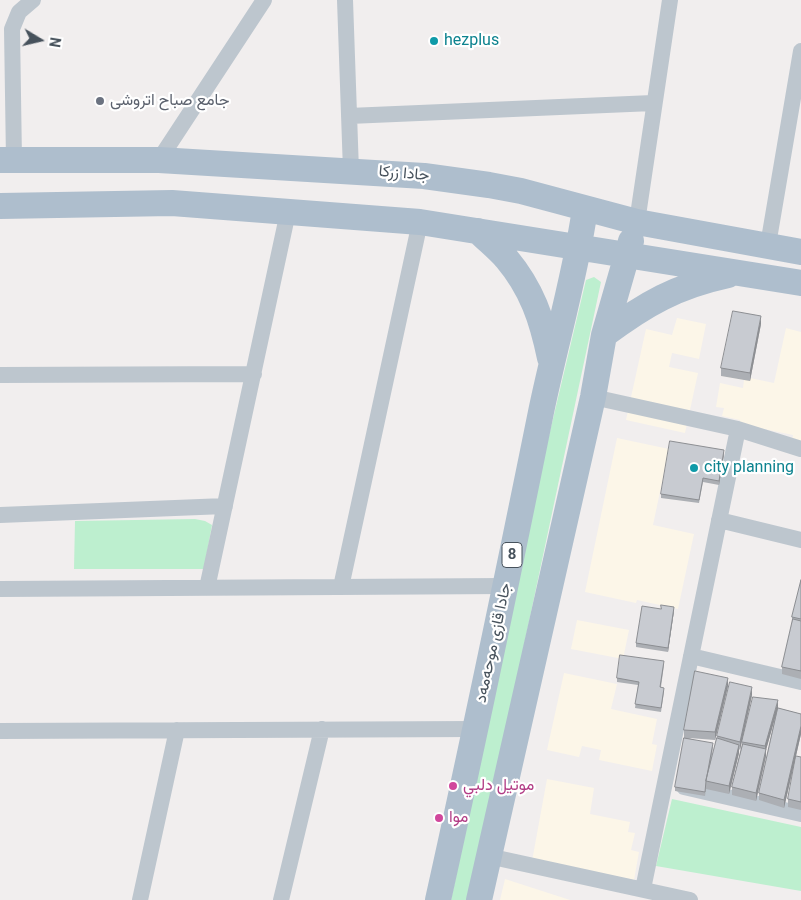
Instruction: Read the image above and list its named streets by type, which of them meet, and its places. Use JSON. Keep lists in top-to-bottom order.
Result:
{
  "streets": {
    "main road": ["جادا زرکا", "8", "جادا قازی موحەمەد"]
  },
  "crossings": [
    ["جادا زرکا", "جادا قازی موحەمەد"]
  ],
  "places": [
    "hezplus",
    "جامع صباح اتروشى",
    "city planning",
    "موتيل دلبي",
    "موا"
  ],
  "north": "right"
}
